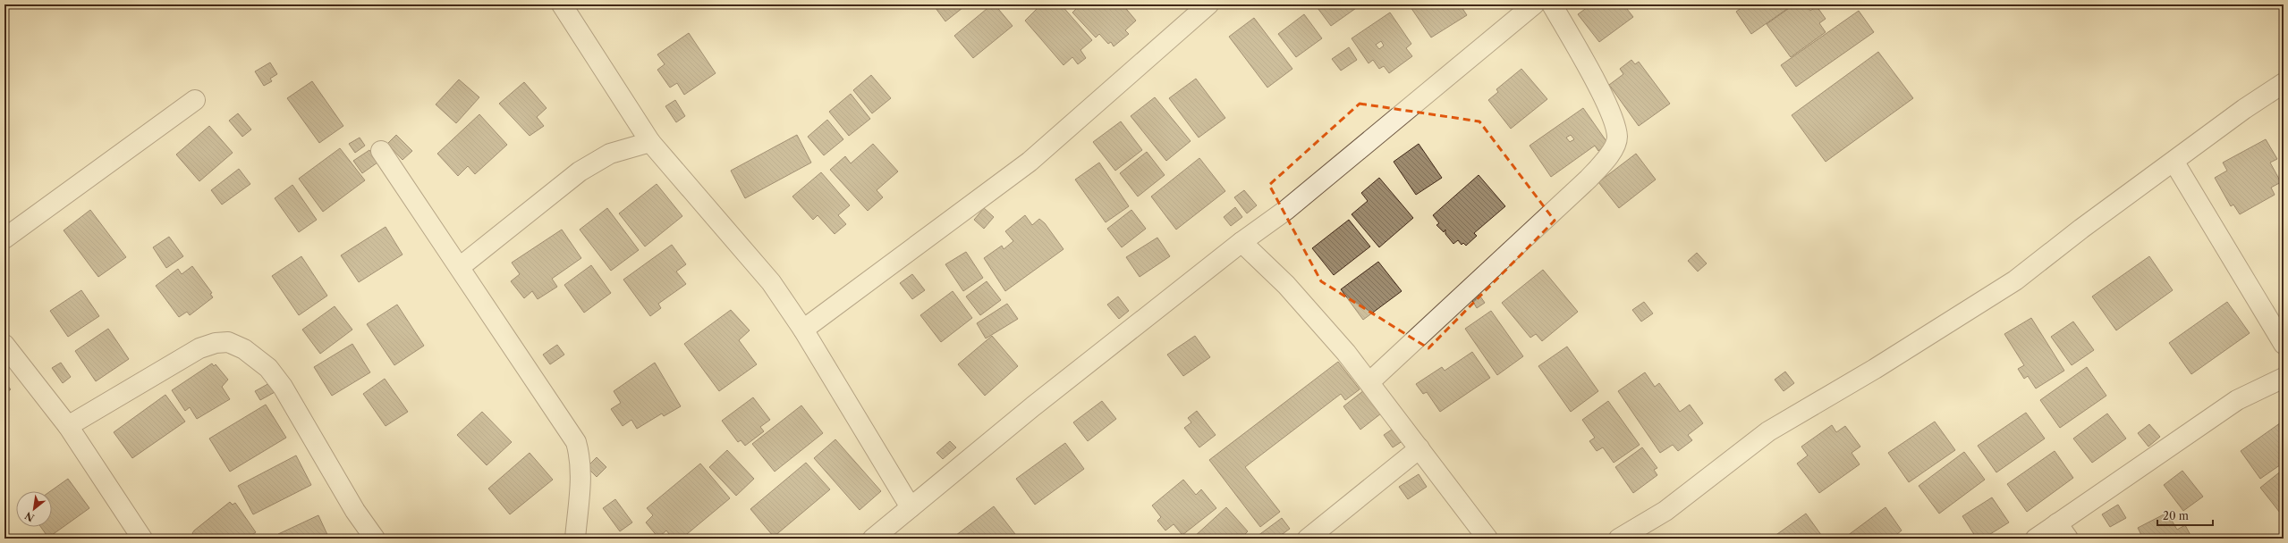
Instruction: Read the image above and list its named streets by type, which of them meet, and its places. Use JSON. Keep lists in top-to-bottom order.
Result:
{
  "scale_bar": "20 m",
  "north": "bottom left"
}
